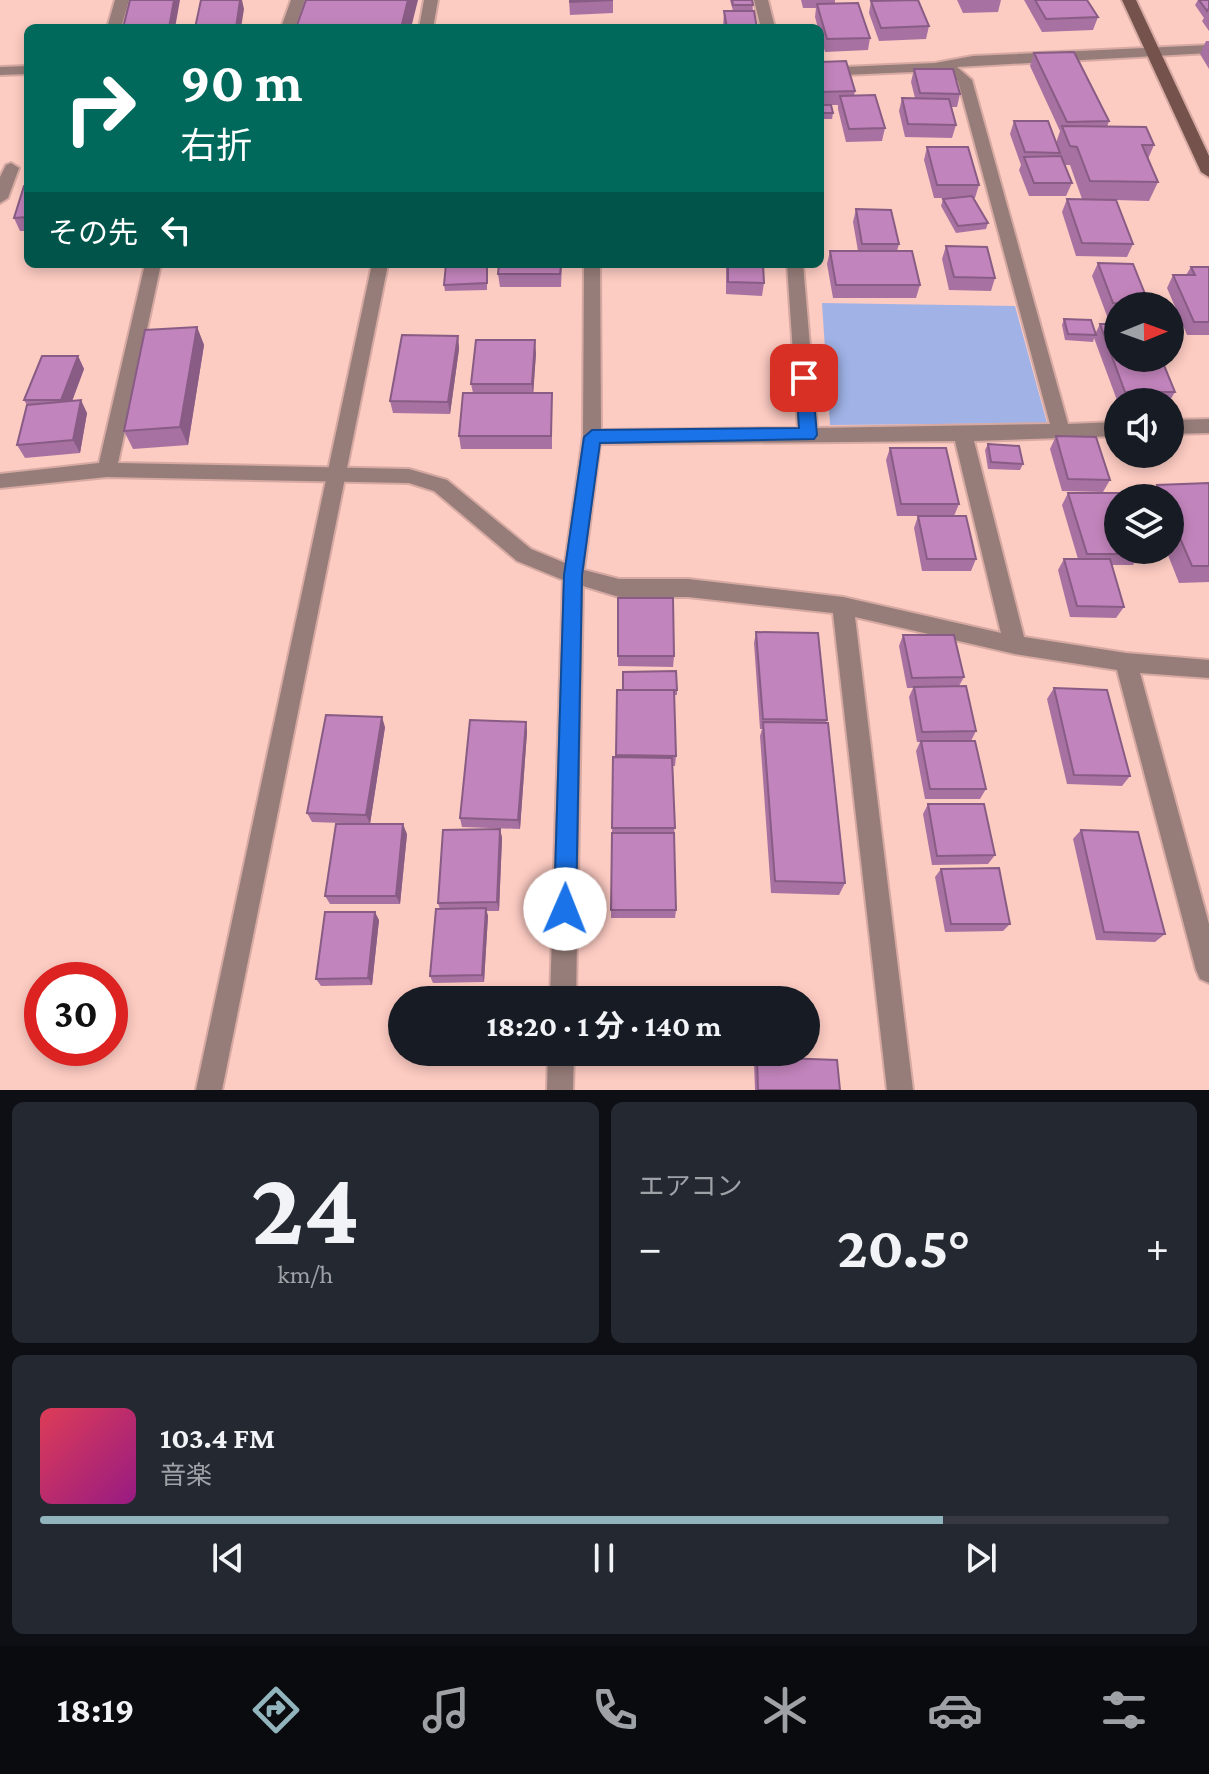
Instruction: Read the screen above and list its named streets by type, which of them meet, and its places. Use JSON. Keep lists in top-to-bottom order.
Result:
{
  "north": "right",
  "page": {
    "turn": ["90 m", "右折"],
    "then": "その先",
    "limit": "30",
    "trip": "18:20 · 1 分 · 140 m",
    "tile": [
      ["24", "km/h"],
      "エアコン"
    ],
    "heat": ["−", "20.5°", "+"],
    "song": ["103.4 FM", "音楽"],
    "tabs": "18:19"
  }
}
